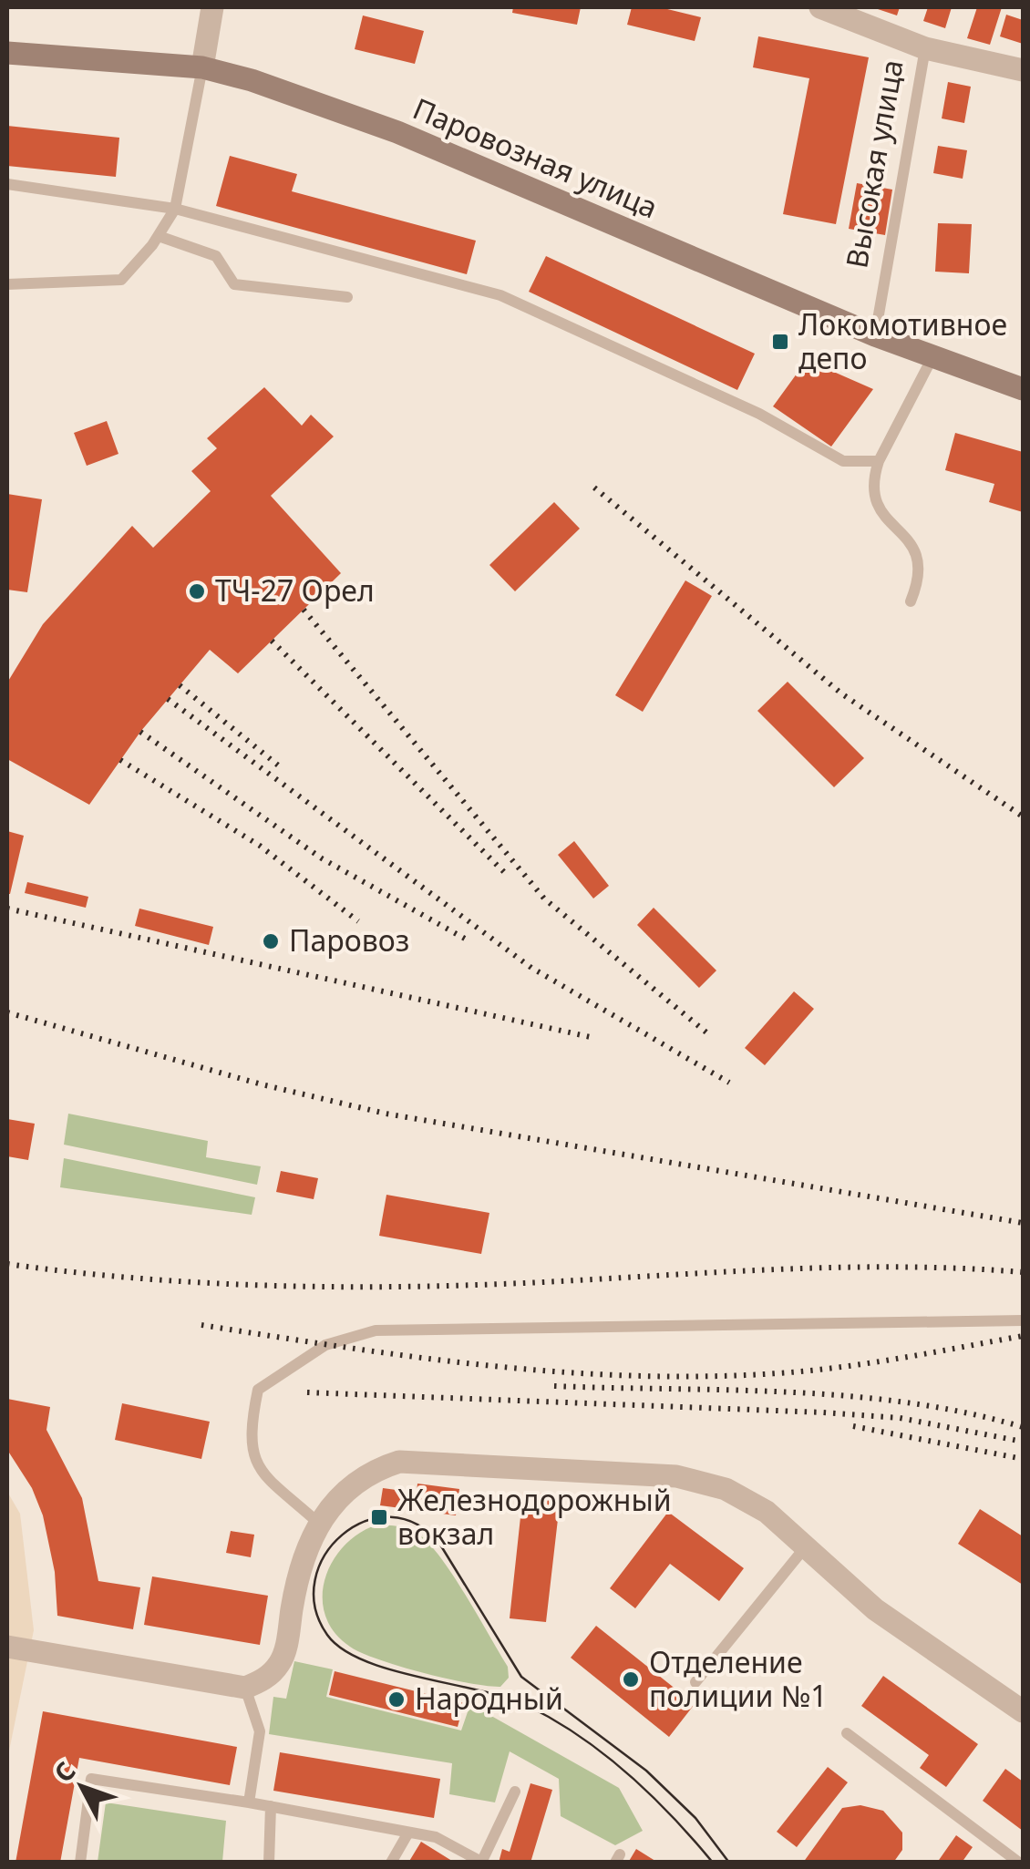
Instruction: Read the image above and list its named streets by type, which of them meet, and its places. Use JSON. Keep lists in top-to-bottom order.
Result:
{
  "streets": {
    "main road": ["Паровозная улица"],
    "street": ["Высокая улица"]
  },
  "crossings": [
    ["Паровозная улица", "Высокая улица"]
  ],
  "places": {
    "transit": ["Локомотивное депо", "Железнодорожный вокзал"],
    "other": [
      "ТЧ-27 Орел",
      "Паровоз",
      "Отделение полиции №1",
      "Народный"
    ]
  },
  "north": "top left"
}
